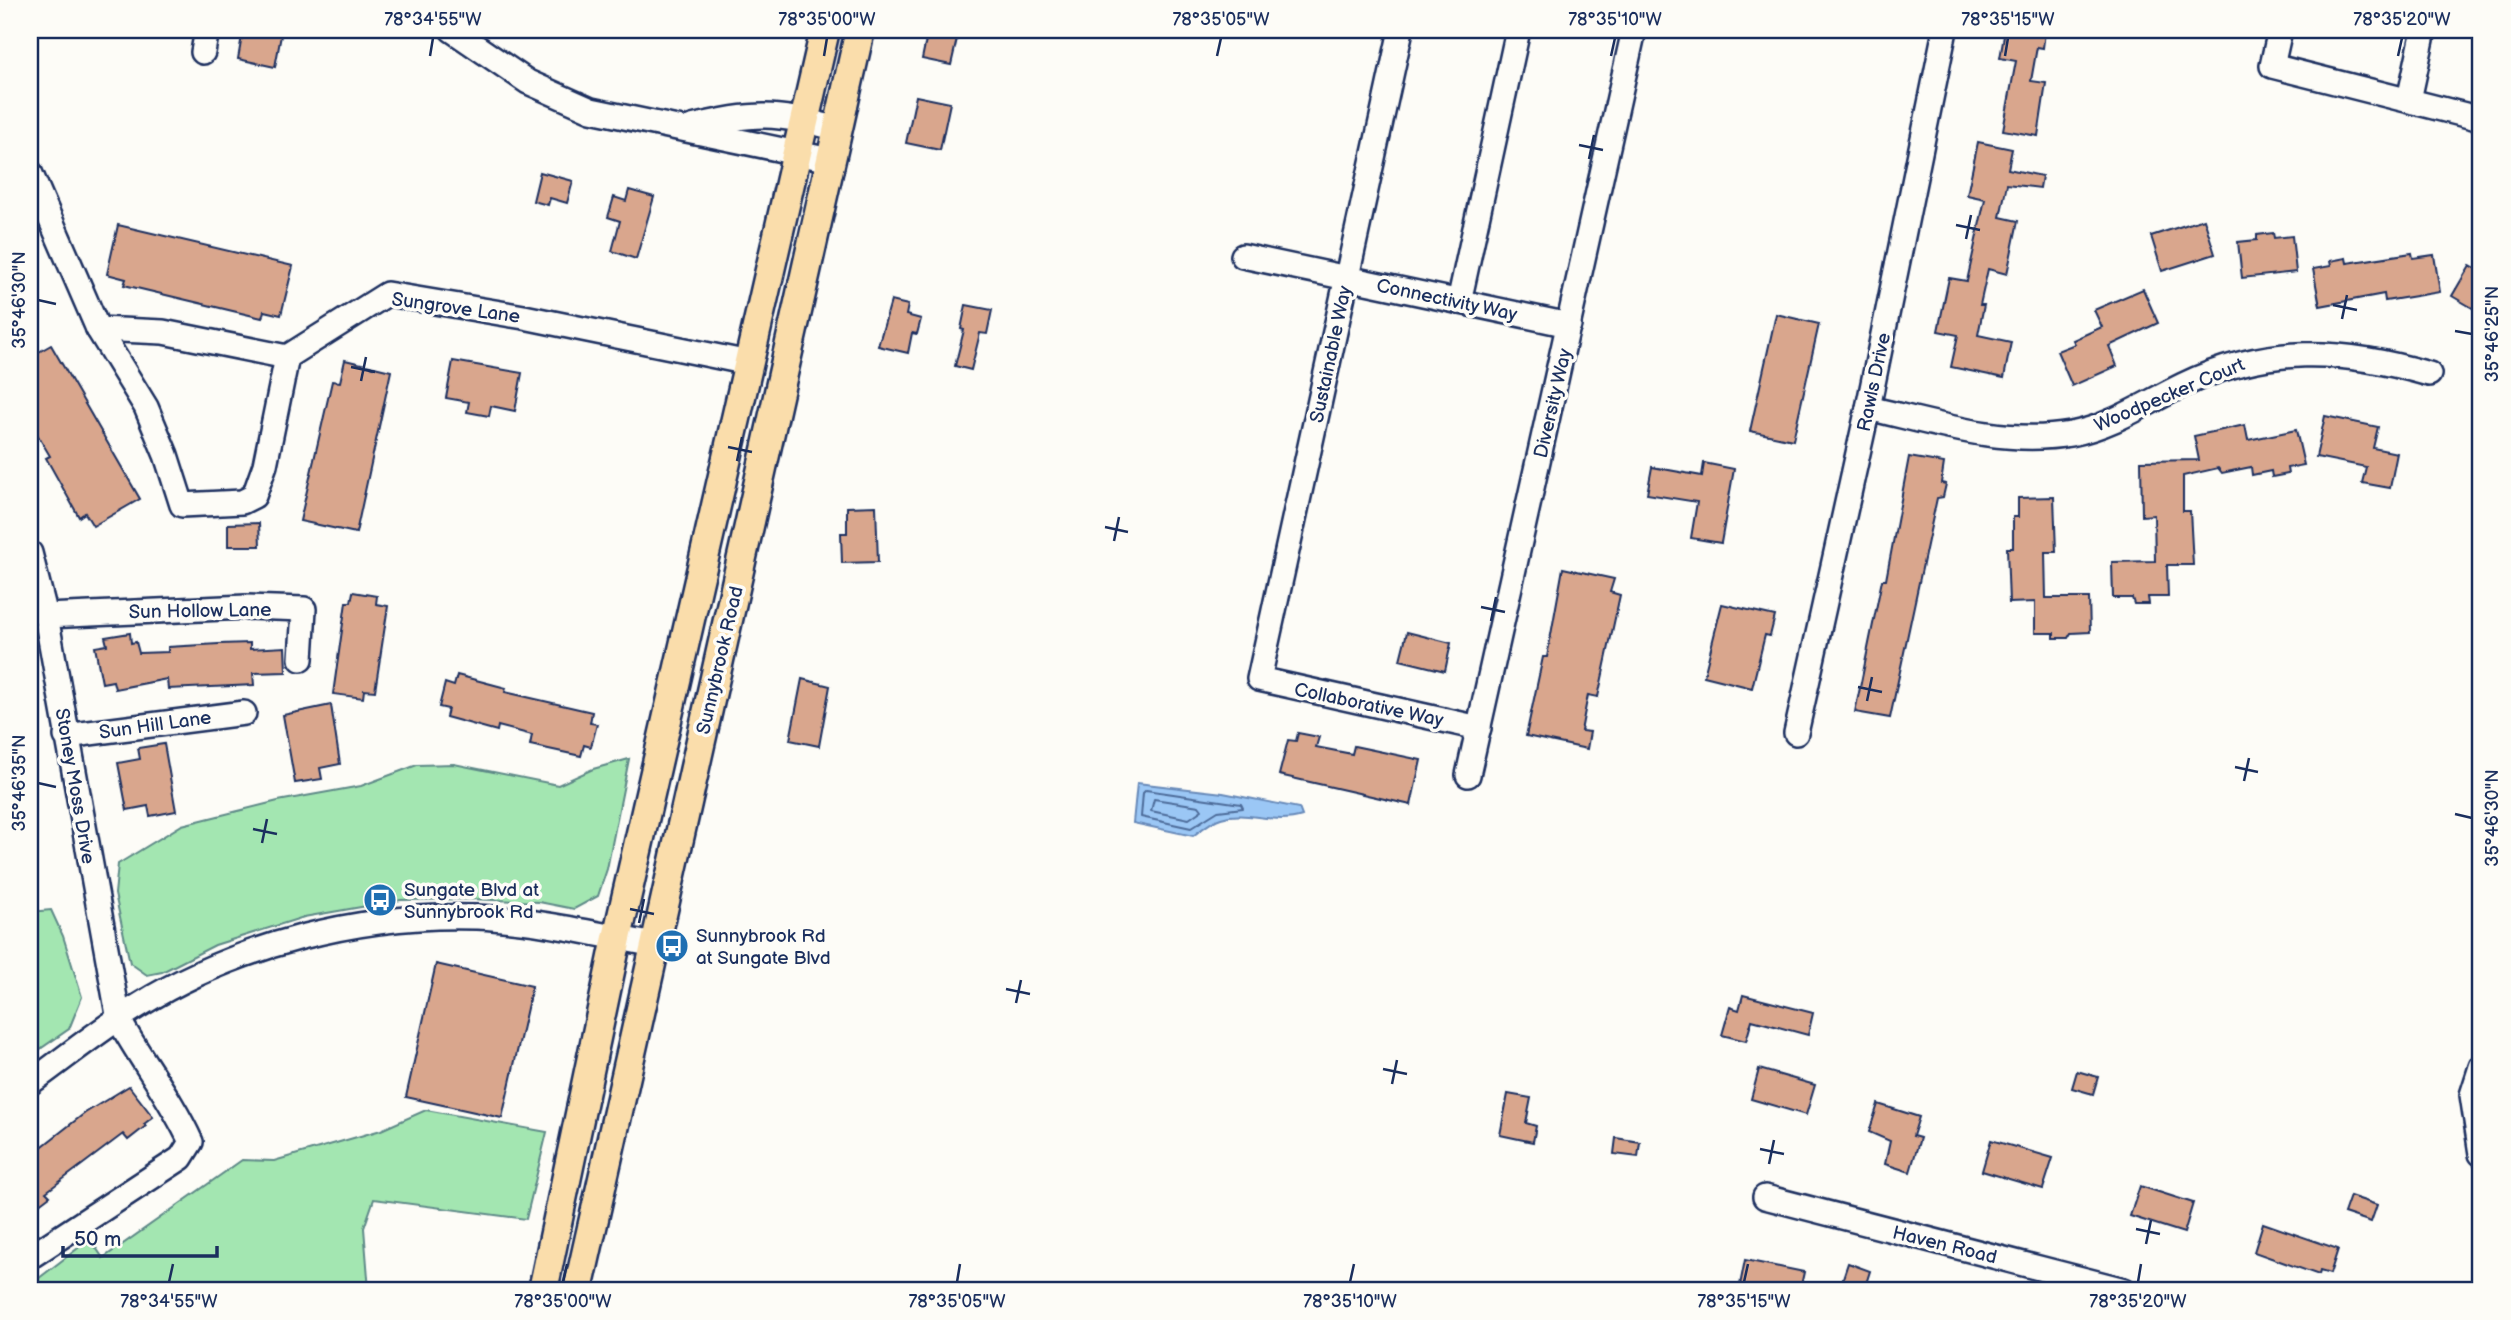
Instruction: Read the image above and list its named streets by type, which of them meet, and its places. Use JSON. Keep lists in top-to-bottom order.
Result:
{
  "streets": {
    "main road": ["Sunnybrook Road"],
    "street": [
      "Connectivity Way",
      "Sungrove Lane",
      "Sustainable Way",
      "Rawls Drive",
      "Woodpecker Court",
      "Diversity Way",
      "Sun Hollow Lane",
      "Collaborative Way",
      "Sun Hill Lane",
      "Stoney Moss Drive",
      "Haven Road"
    ]
  },
  "crossings": [
    ["Connectivity Way", "Sustainable Way"],
    ["Connectivity Way", "Diversity Way"],
    ["Sungrove Lane", "Sunnybrook Road"],
    ["Sustainable Way", "Collaborative Way"],
    ["Rawls Drive", "Woodpecker Court"],
    ["Diversity Way", "Collaborative Way"],
    ["Sun Hollow Lane", "Stoney Moss Drive"],
    ["Sun Hill Lane", "Stoney Moss Drive"]
  ],
  "places": {
    "bus stop": ["Sungate Blvd at Sunnybrook Rd", "Sunnybrook Rd at Sungate Blvd"]
  },
  "scale_bar": "50 m",
  "coordinates": [
    "78°34'55\"W",
    "78°35'00\"W",
    "78°35'05\"W",
    "78°35'10\"W",
    "78°35'15\"W",
    "78°35'20\"W",
    "35°46'30\"N",
    "35°46'25\"N",
    "35°46'35\"N"
  ]
}
